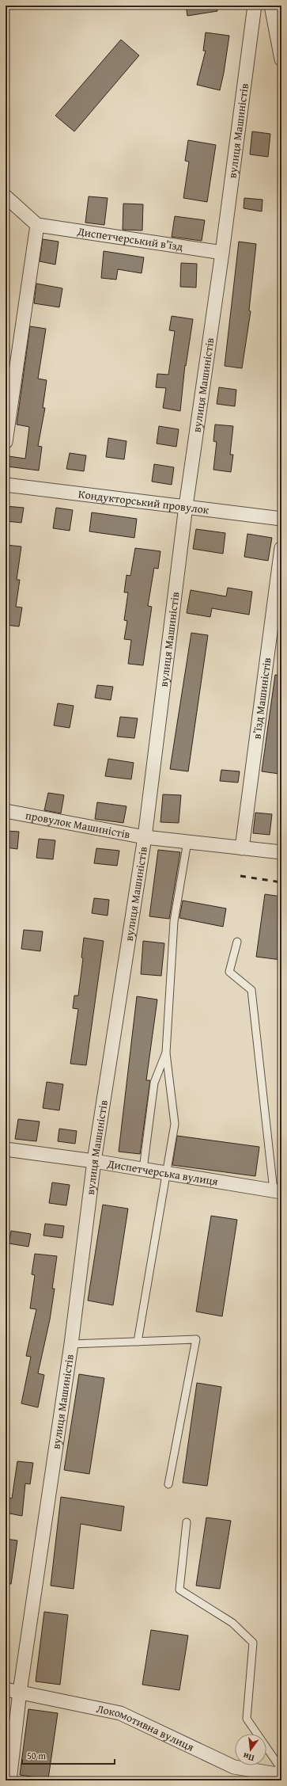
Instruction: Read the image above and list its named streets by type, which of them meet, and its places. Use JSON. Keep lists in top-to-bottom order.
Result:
{
  "streets": {
    "street": [
      "вулиця Машиністів",
      "Диспетчерський в’їзд",
      "Кондукторський провулок",
      "в’їзд Машиністів",
      "провулок Машиністів",
      "Диспетчерська вулиця",
      "Локомотивна вулиця"
    ]
  },
  "crossings": [
    ["вулиця Машиністів", "Диспетчерський в’їзд"],
    ["вулиця Машиністів", "Кондукторський провулок"],
    ["вулиця Машиністів", "провулок Машиністів"],
    ["вулиця Машиністів", "Диспетчерська вулиця"],
    ["вулиця Машиністів", "Локомотивна вулиця"],
    ["в’їзд Машиністів", "провулок Машиністів"]
  ],
  "scale_bar": "50 m",
  "north": "bottom"
}
